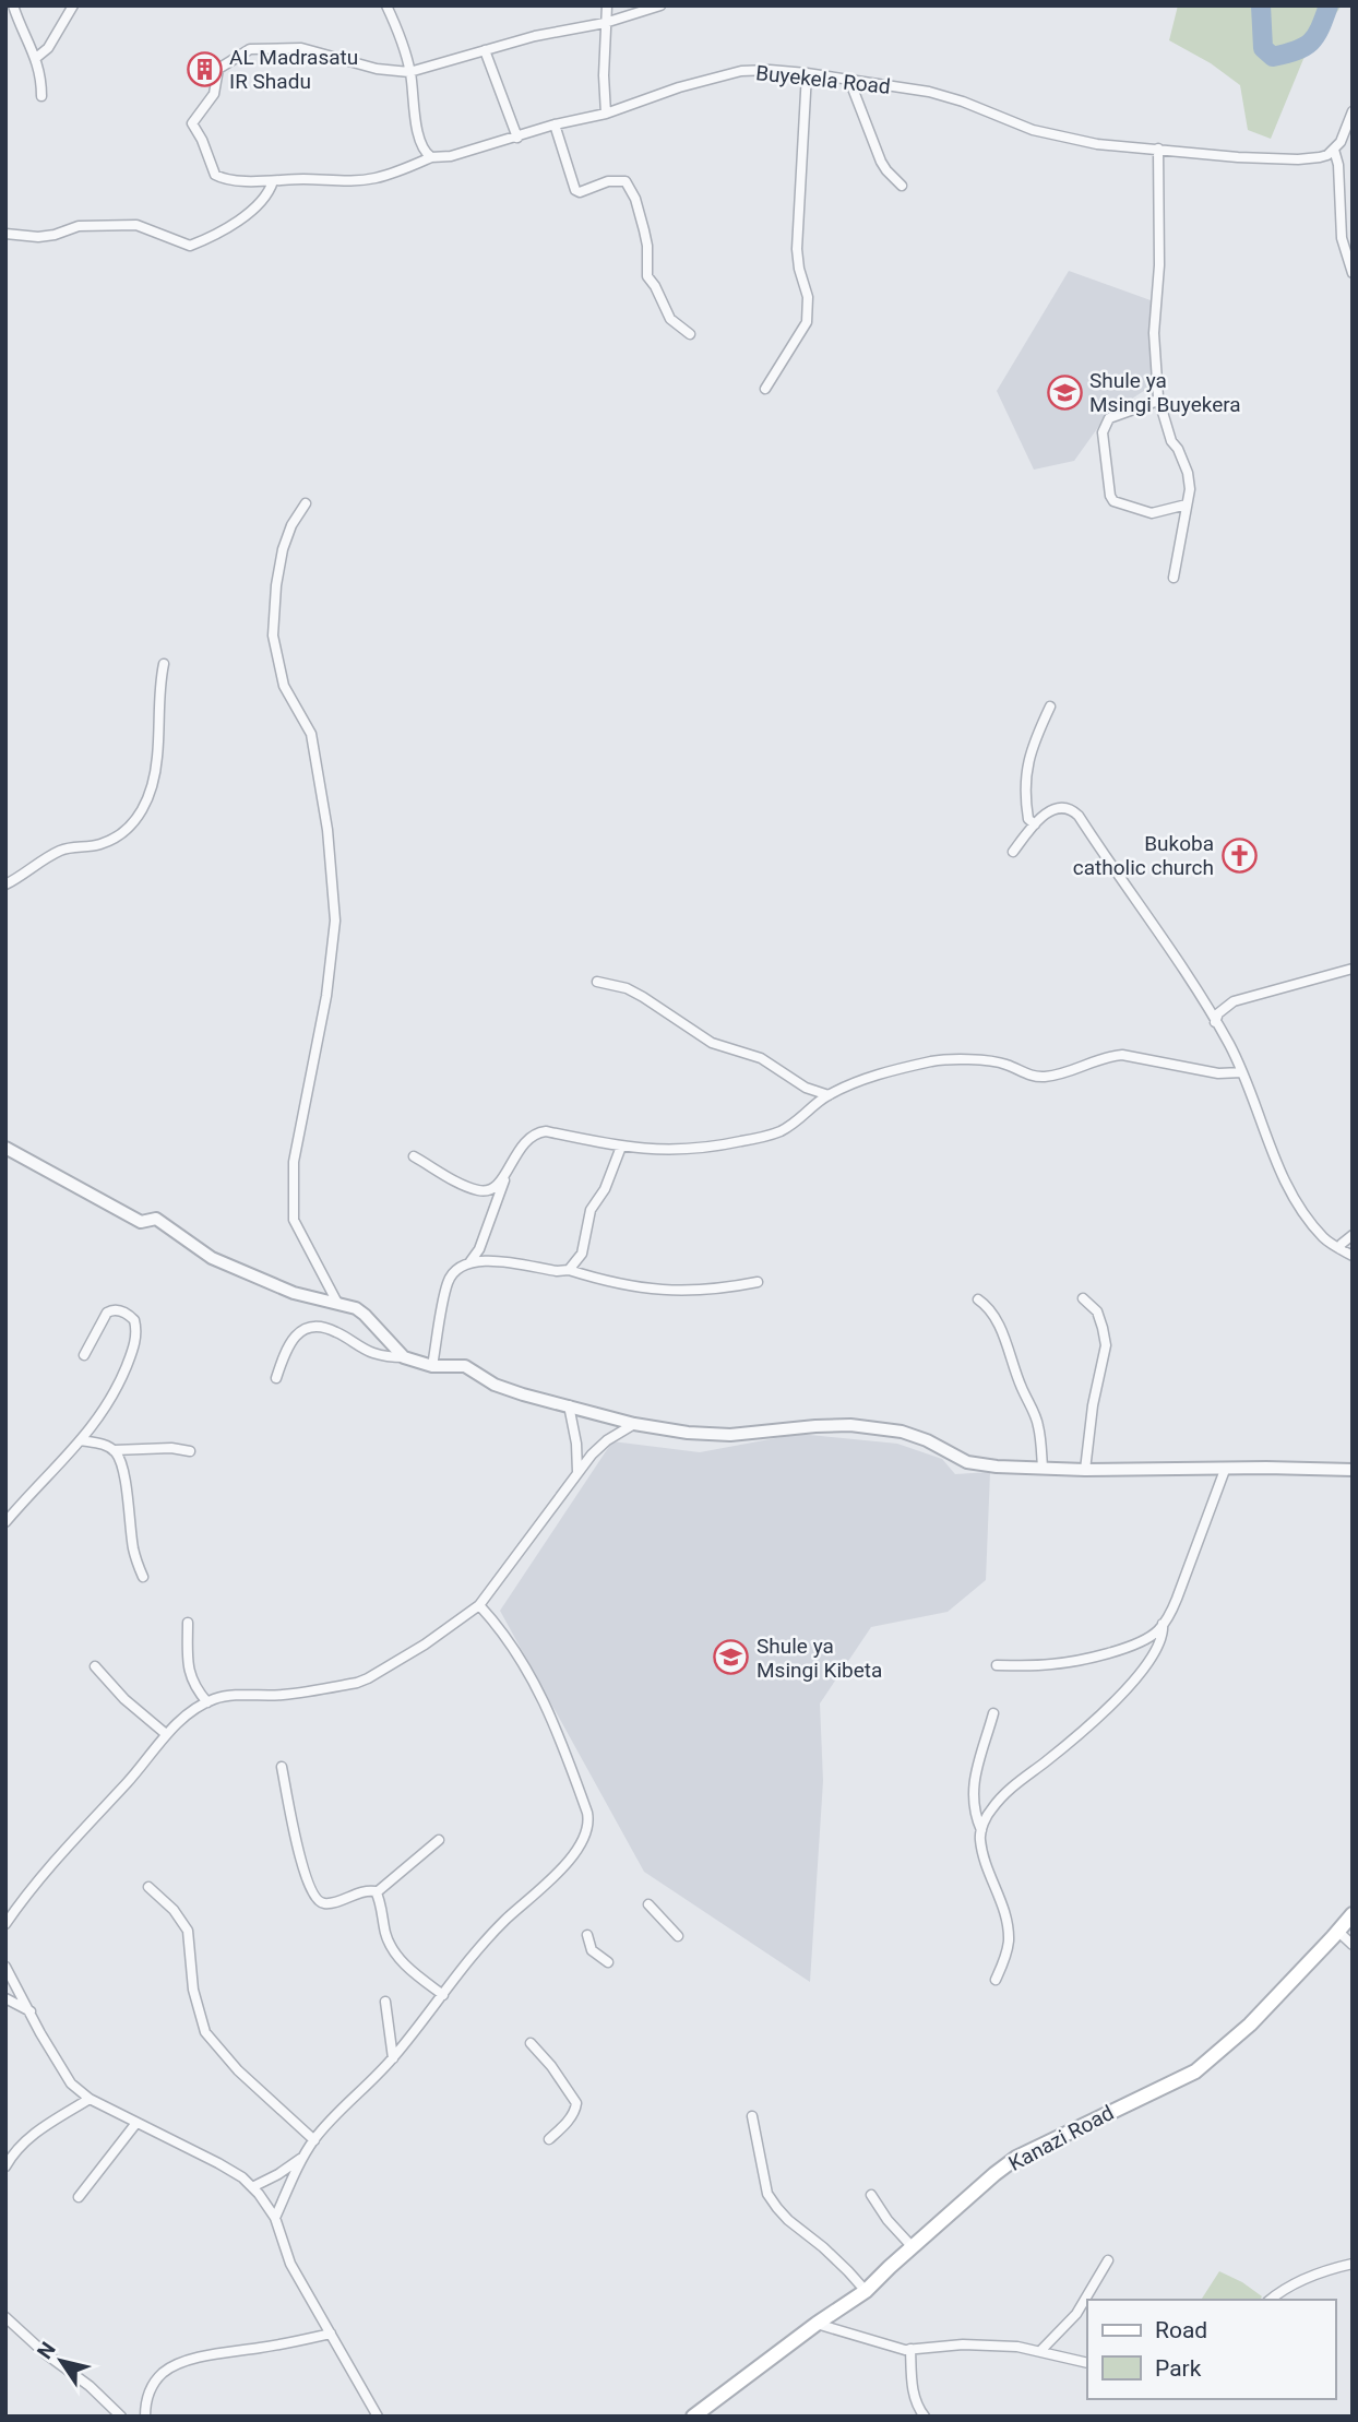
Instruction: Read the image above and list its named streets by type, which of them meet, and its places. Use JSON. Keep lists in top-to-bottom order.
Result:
{
  "streets": {
    "main road": ["Kanazi Road"],
    "street": ["Buyekela Road"]
  },
  "places": {
    "building": ["AL Madrasatu IR Shadu"],
    "school or university": ["Shule ya Msingi Buyekera", "Shule ya Msingi Kibeta"],
    "church": ["Bukoba catholic church"]
  },
  "legend": ["Road", "Park"],
  "north": "top left"
}
